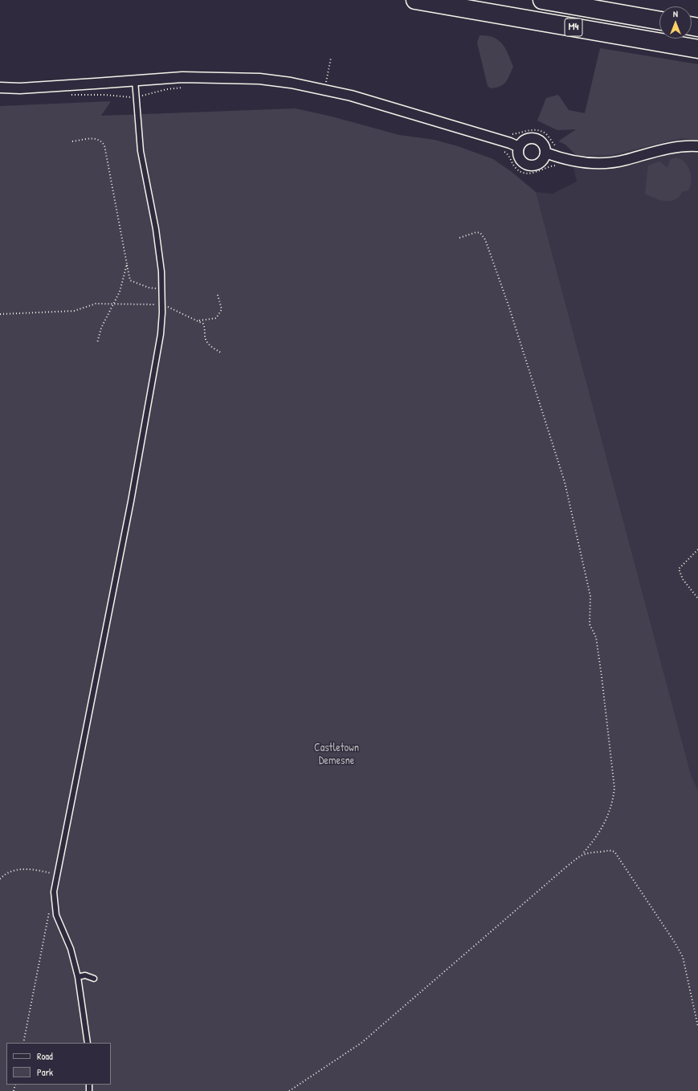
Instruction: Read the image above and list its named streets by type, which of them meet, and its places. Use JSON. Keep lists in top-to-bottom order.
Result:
{
  "streets": {
    "highway": ["M4"]
  },
  "parks": ["Castletown Demesne"],
  "legend": ["Road", "Park"],
  "north": "top"
}
